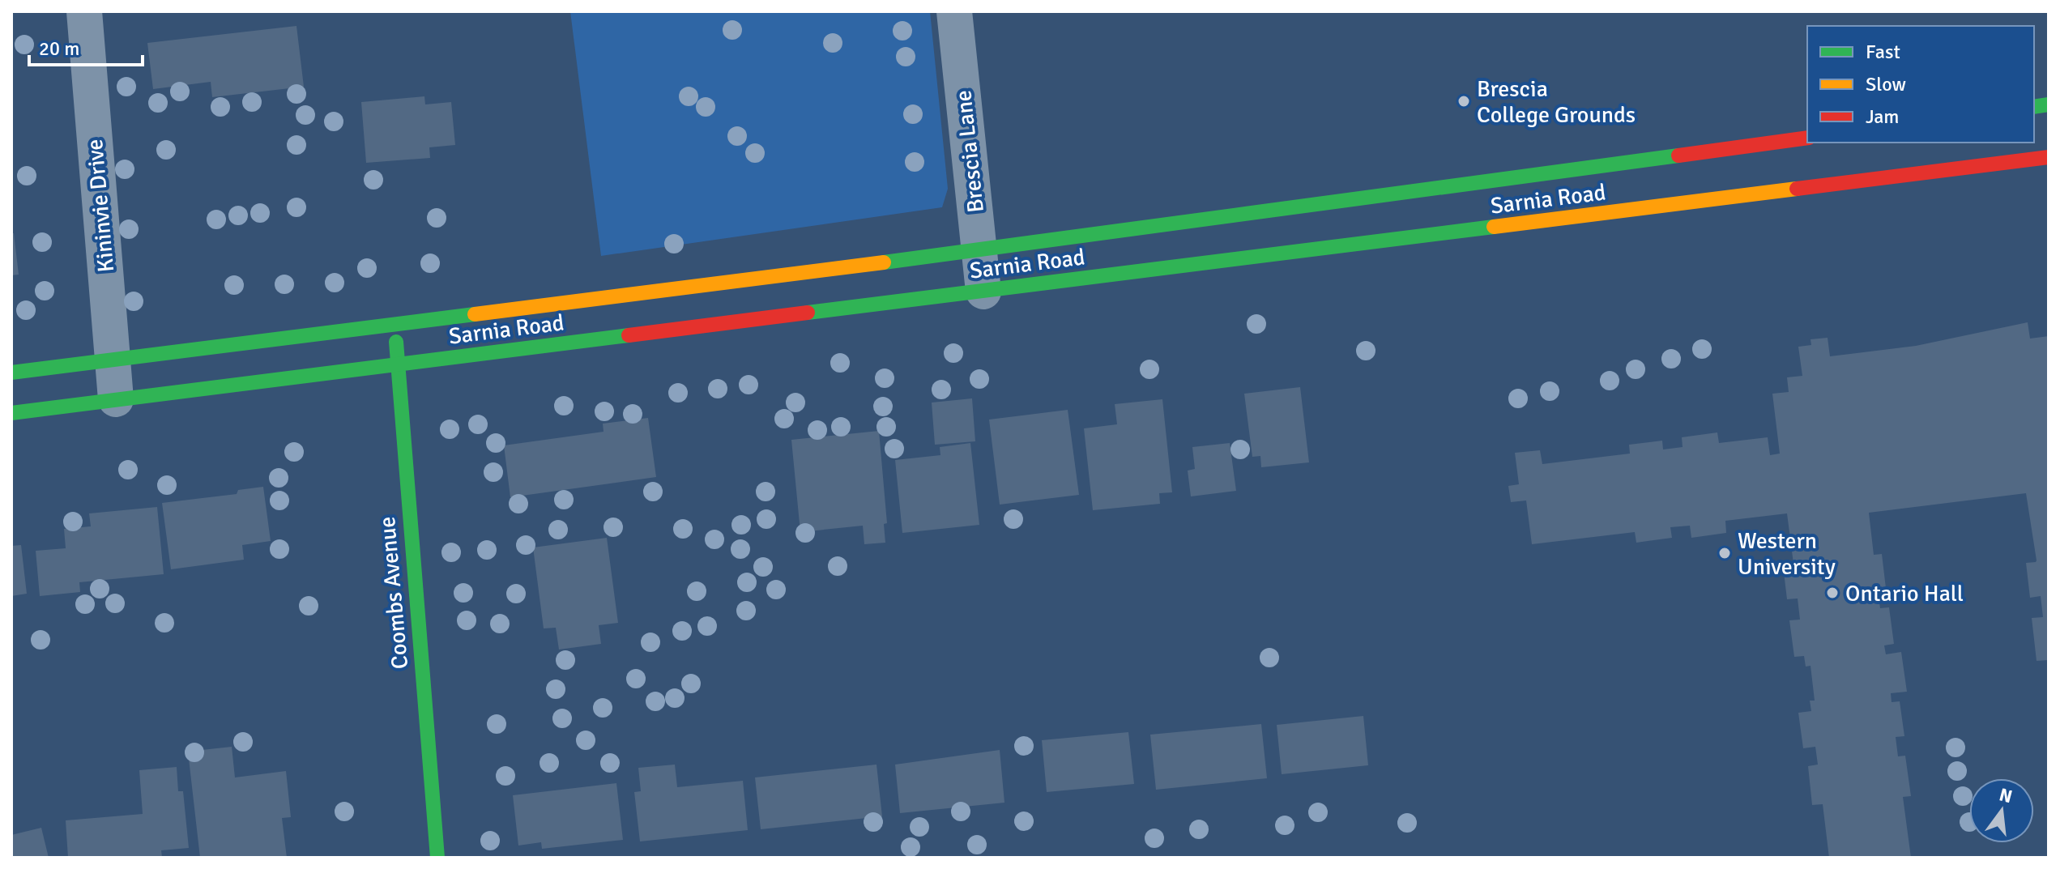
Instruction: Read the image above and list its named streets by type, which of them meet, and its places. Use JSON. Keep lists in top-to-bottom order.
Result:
{
  "streets": {
    "main road": ["Sarnia Road", "Coombs Avenue"],
    "street": ["Brescia Lane", "Kininvie Drive"]
  },
  "crossings": [
    ["Brescia Lane", "Sarnia Road"],
    ["Sarnia Road", "Kininvie Drive"],
    ["Sarnia Road", "Coombs Avenue"]
  ],
  "places": ["Brescia College Grounds", "Western University", "Ontario Hall"],
  "legend": ["Fast", "Slow", "Jam"],
  "scale_bar": "20 m",
  "north": "top"
}
